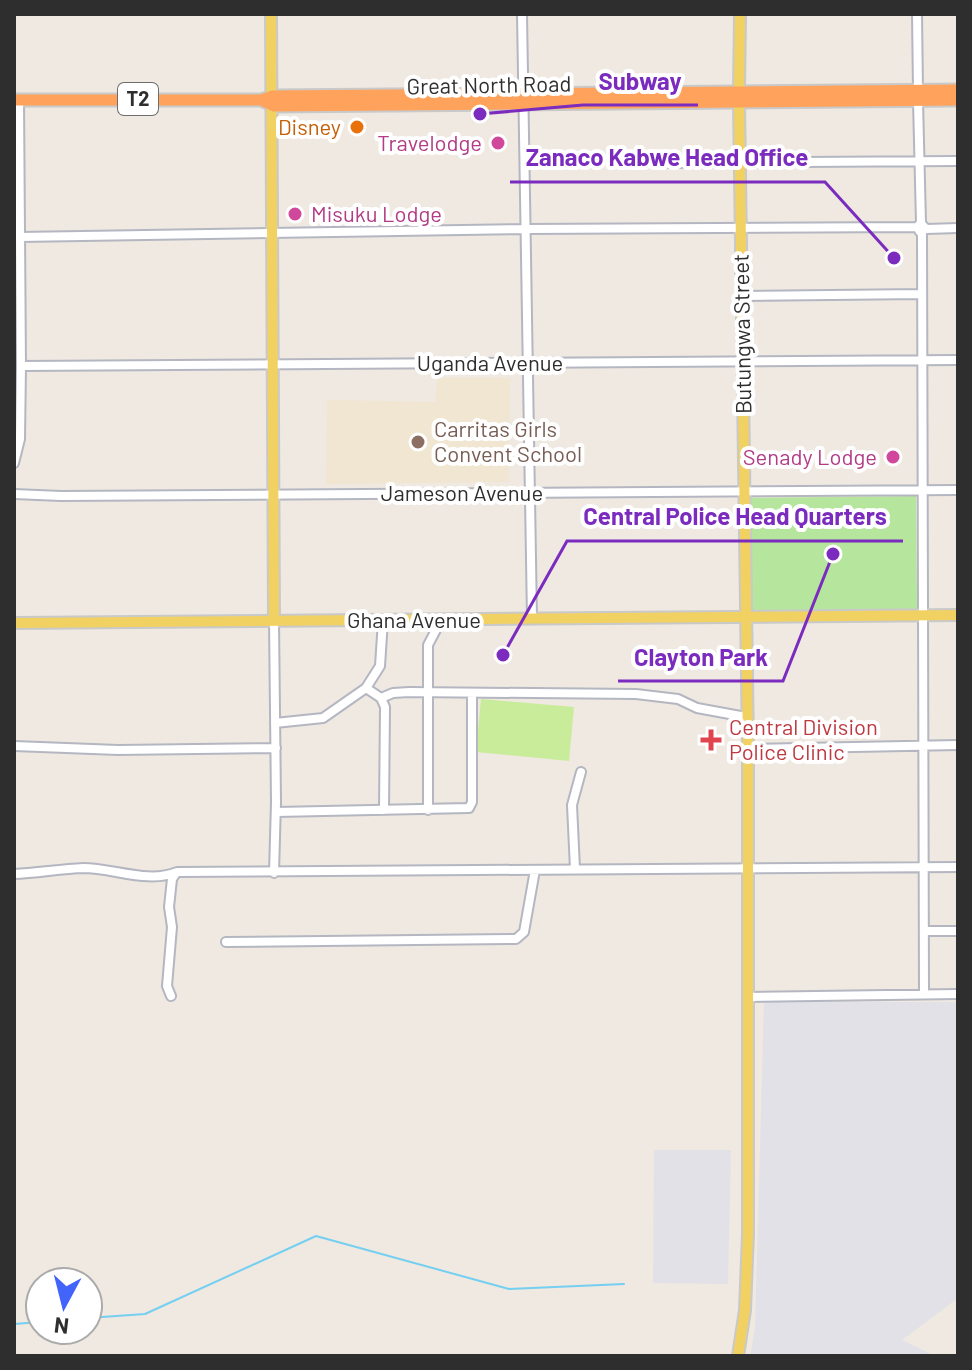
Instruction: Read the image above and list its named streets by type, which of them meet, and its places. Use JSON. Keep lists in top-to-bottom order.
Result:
{
  "streets": {
    "highway": ["Great North Road", "T2"],
    "main road": ["Butungwa Street", "Ghana Avenue"],
    "street": ["Uganda Avenue", "Jameson Avenue"]
  },
  "crossings": [
    ["Great North Road", "Butungwa Street"],
    ["Butungwa Street", "Uganda Avenue"],
    ["Butungwa Street", "Jameson Avenue"],
    ["Butungwa Street", "Ghana Avenue"]
  ],
  "places": {
    "other": [
      "Subway",
      "Disney",
      "Travelodge",
      "Misuku Lodge",
      "Zanaco Kabwe Head Office",
      "Carritas Girls Convent School",
      "Senady Lodge",
      "Clayton Park",
      "Central Police Head Quarters"
    ],
    "health": ["Central Division Police Clinic"]
  },
  "north": "bottom"
}
